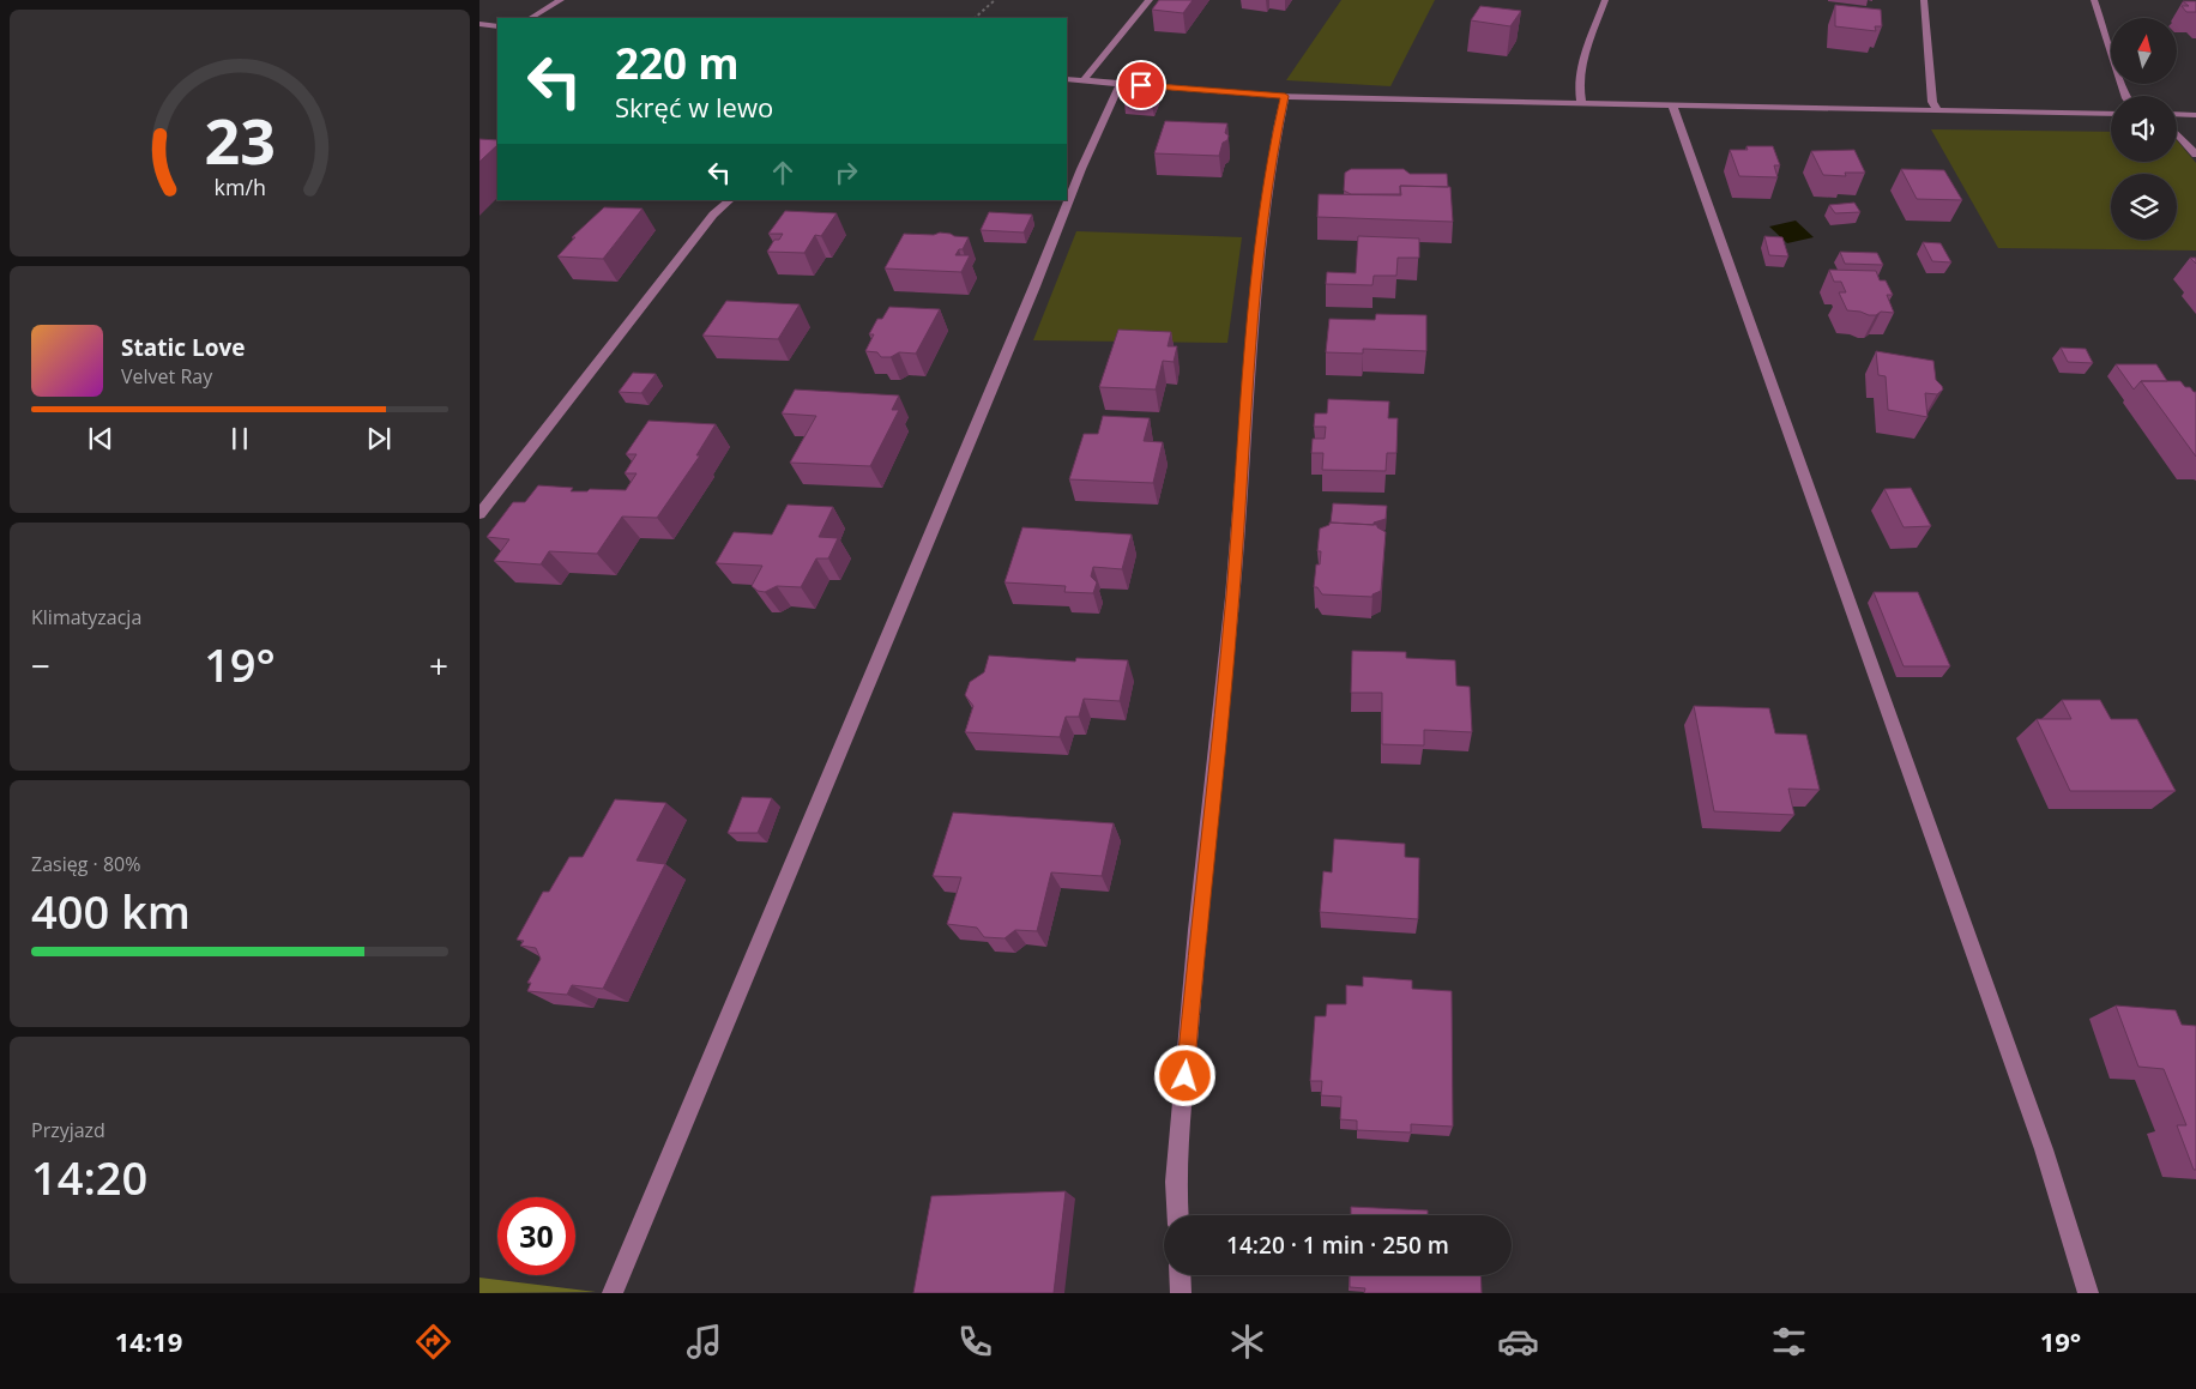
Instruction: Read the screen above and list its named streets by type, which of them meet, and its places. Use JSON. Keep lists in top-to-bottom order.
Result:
{
  "north": "top",
  "page": {
    "turn": ["220 m", "Skręć w lewo"],
    "song": ["Static Love", "Velvet Ray"],
    "tile": [
      "Klimatyzacja",
      ["Zasięg · 80%", "400 km"],
      ["Przyjazd", "14:20"]
    ],
    "heat": ["−", "19°", "+"],
    "limit": "30",
    "trip": "14:20 · 1 min · 250 m",
    "tabs": ["14:19", "19°"],
    "gauge": ["23", "km/h"]
  }
}
